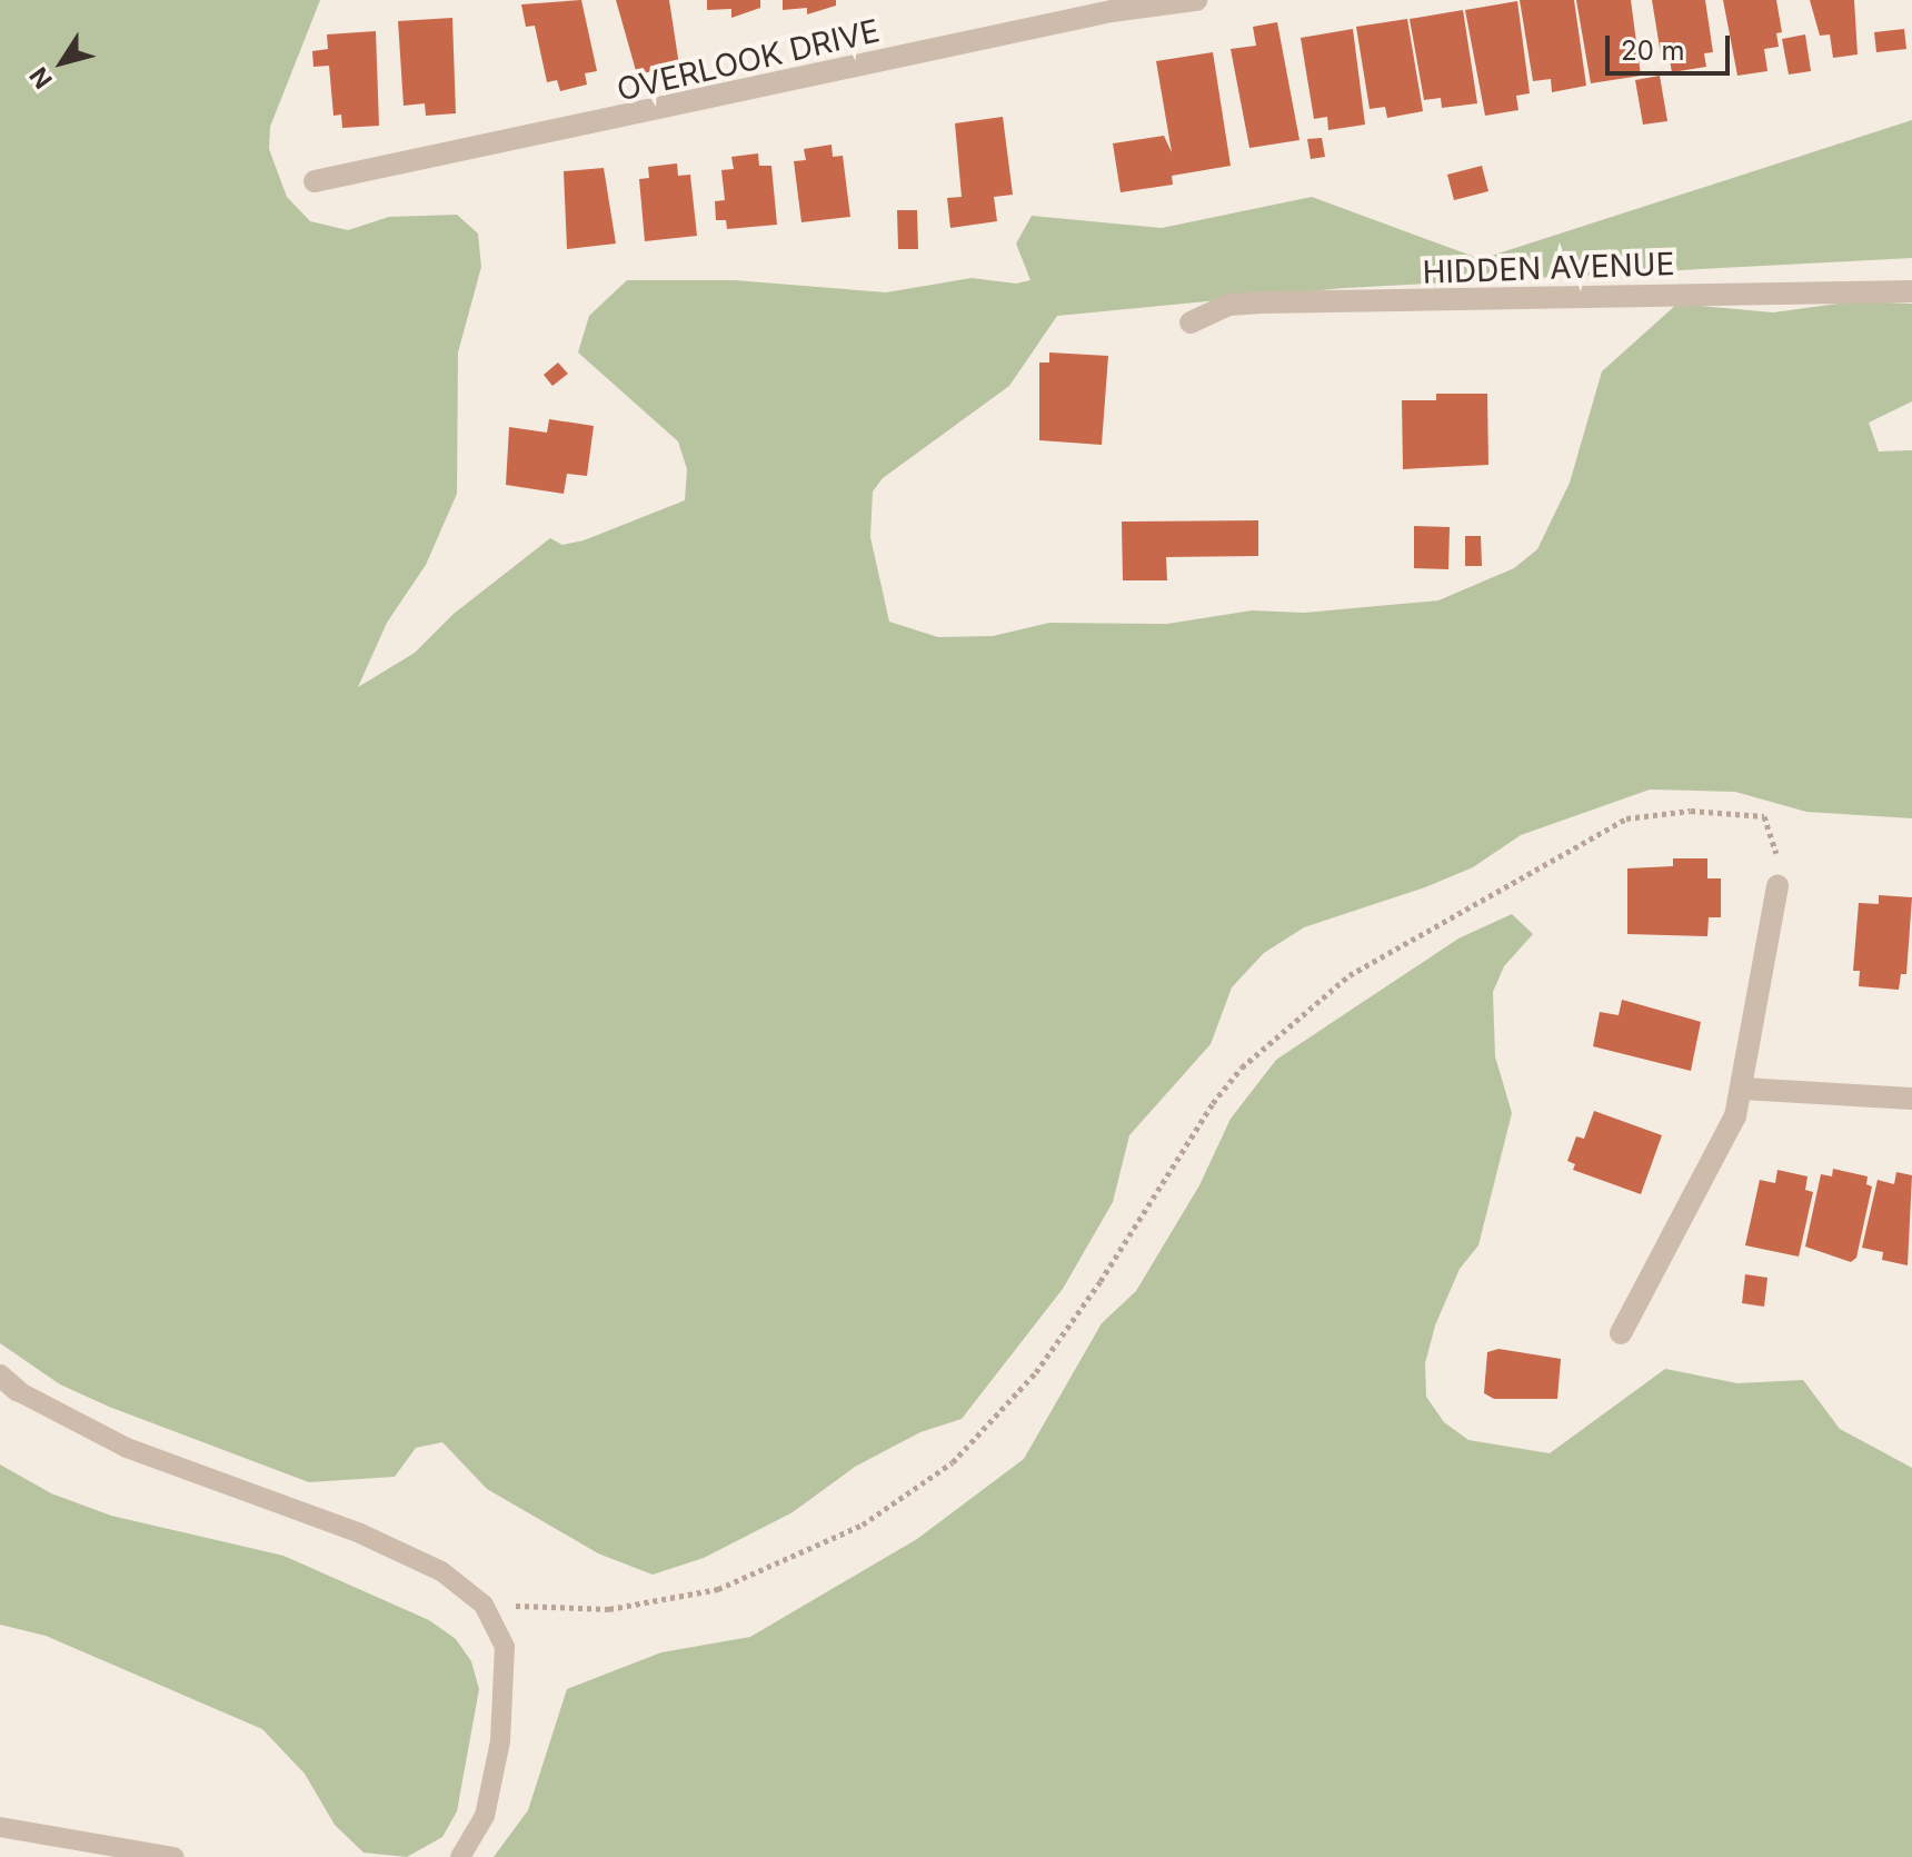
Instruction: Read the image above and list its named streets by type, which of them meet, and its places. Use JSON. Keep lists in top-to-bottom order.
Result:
{
  "streets": {
    "street": ["OVERLOOK DRIVE", "HIDDEN AVENUE"]
  },
  "scale_bar": "20 m",
  "north": "bottom left"
}
